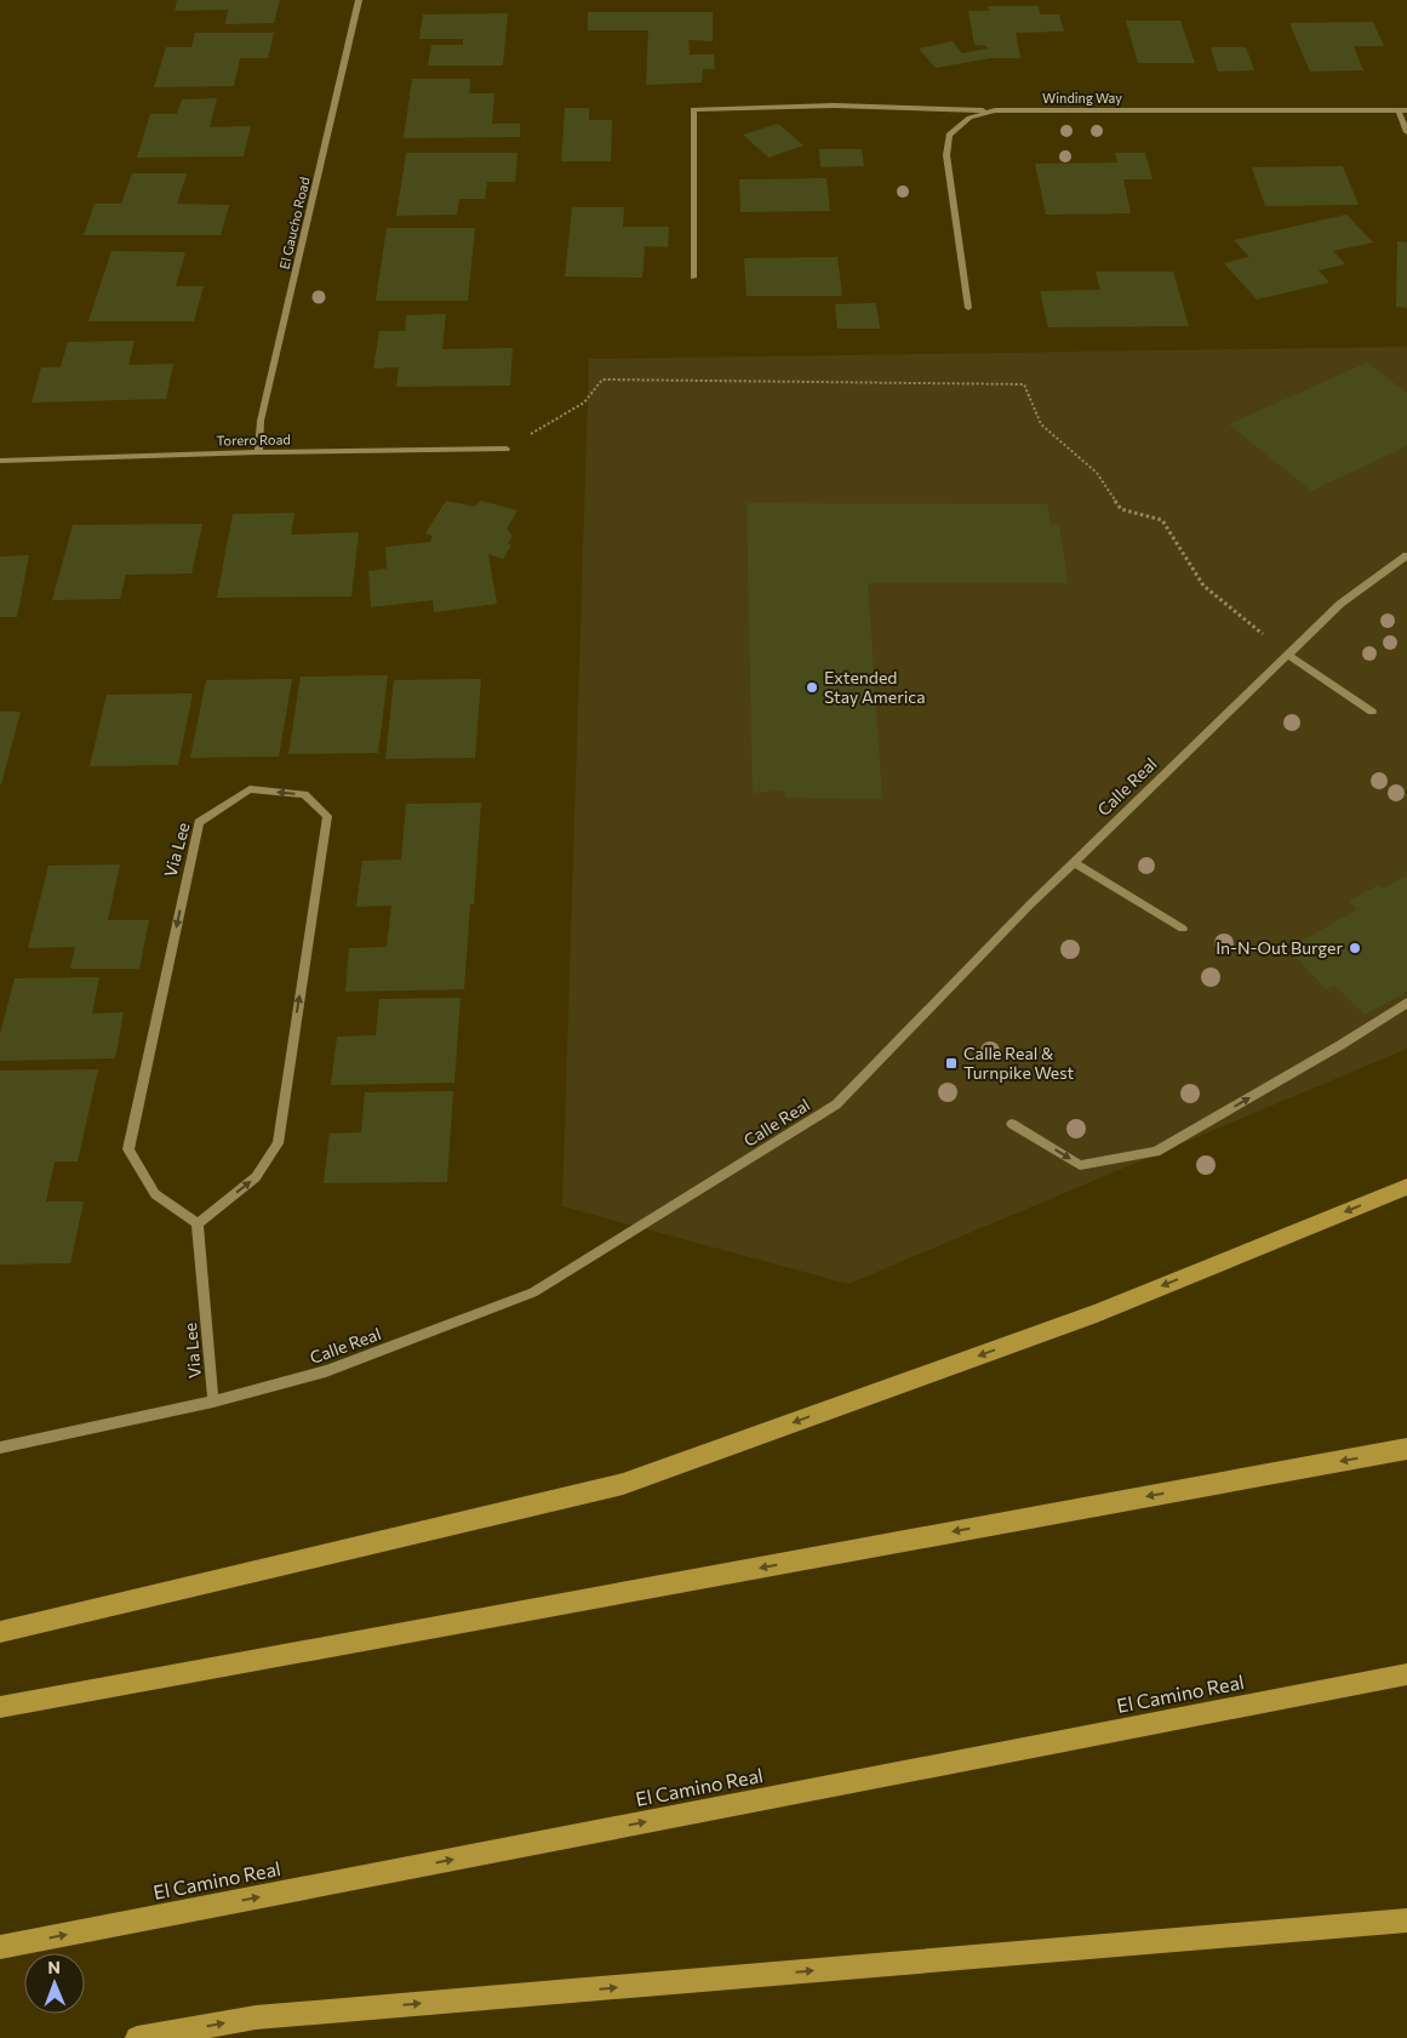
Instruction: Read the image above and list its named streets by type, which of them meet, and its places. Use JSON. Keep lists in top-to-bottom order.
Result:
{
  "streets": {
    "highway": ["El Camino Real"],
    "street": [
      "Winding Way",
      "El Gaucho Road",
      "Torero Road",
      "Calle Real",
      "Via Lee"
    ]
  },
  "crossings": [
    ["El Gaucho Road", "Torero Road"],
    ["Calle Real", "Via Lee"]
  ],
  "places": {
    "other": ["Extended Stay America", "In-N-Out Burger"],
    "transit": ["Calle Real & Turnpike West"]
  },
  "north": "top"
}
